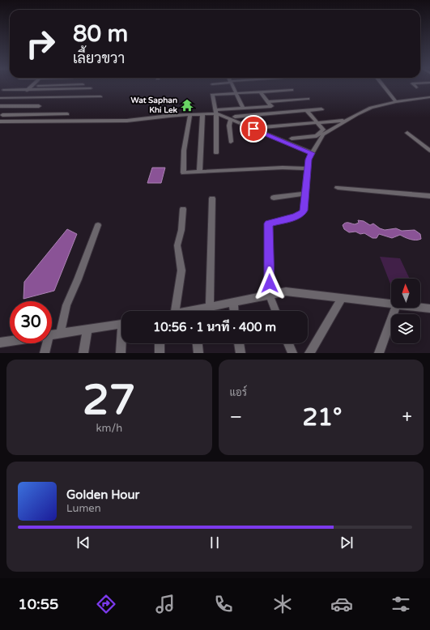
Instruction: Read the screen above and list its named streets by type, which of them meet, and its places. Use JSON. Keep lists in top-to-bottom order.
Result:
{
  "places": {
    "temple": ["Wat Saphan Khi Lek"]
  },
  "north": "top",
  "page": {
    "turn": ["80 m", "เลี้ยวขวา"],
    "limit": "30",
    "trip": "10:56 · 1 นาที · 400 m",
    "tile": [
      ["27", "km/h"],
      "แอร์"
    ],
    "heat": ["−", "21°", "+"],
    "song": ["Golden Hour", "Lumen"],
    "tabs": "10:55"
  }
}
